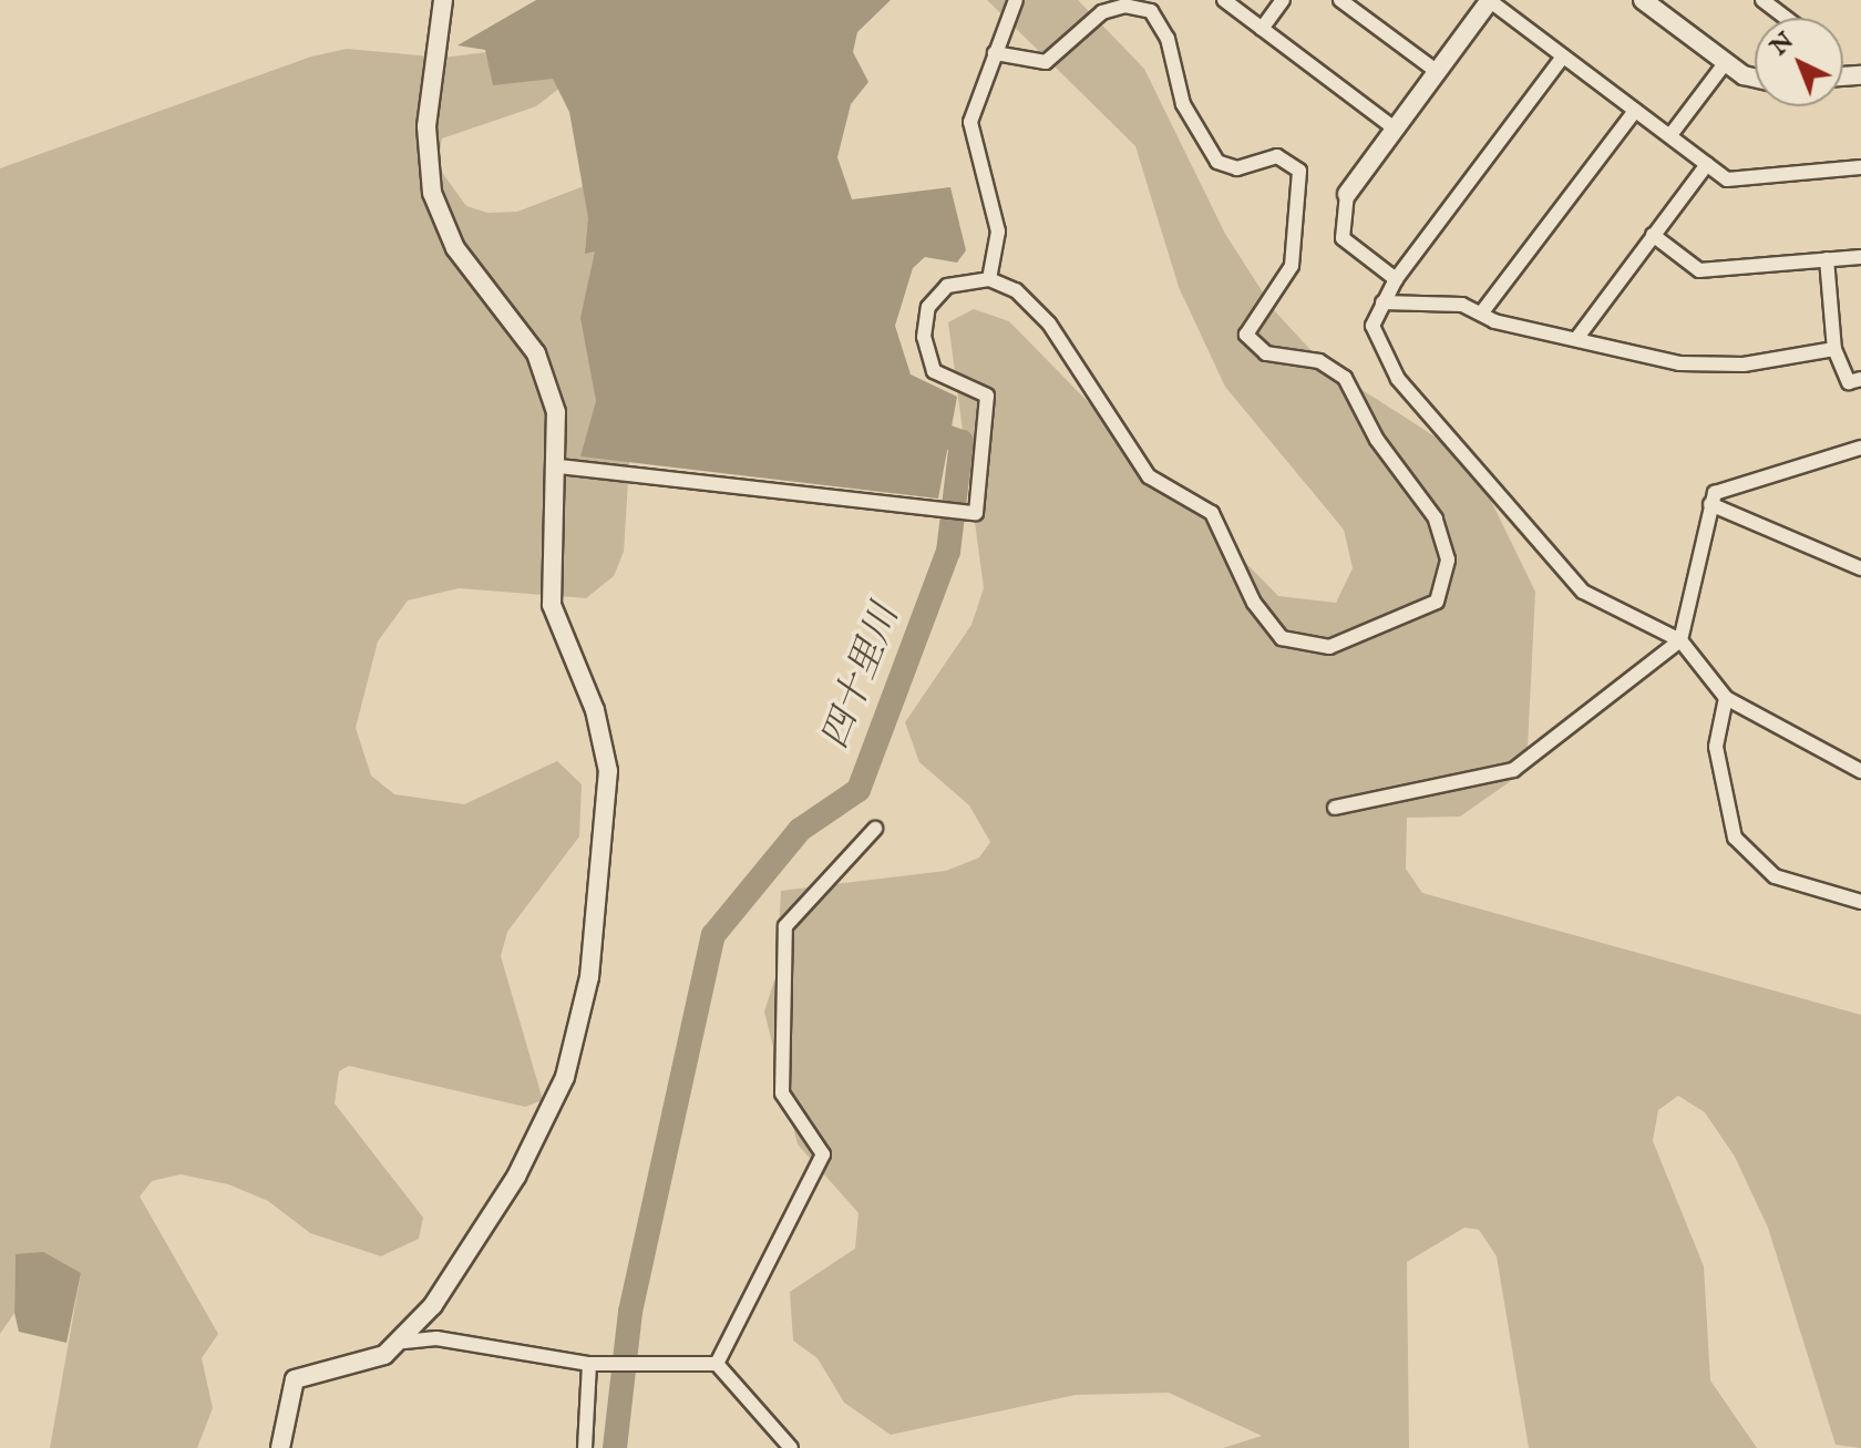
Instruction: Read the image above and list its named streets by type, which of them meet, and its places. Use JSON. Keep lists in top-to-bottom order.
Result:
{
  "water": ["四十里川"],
  "north": "top left"
}
